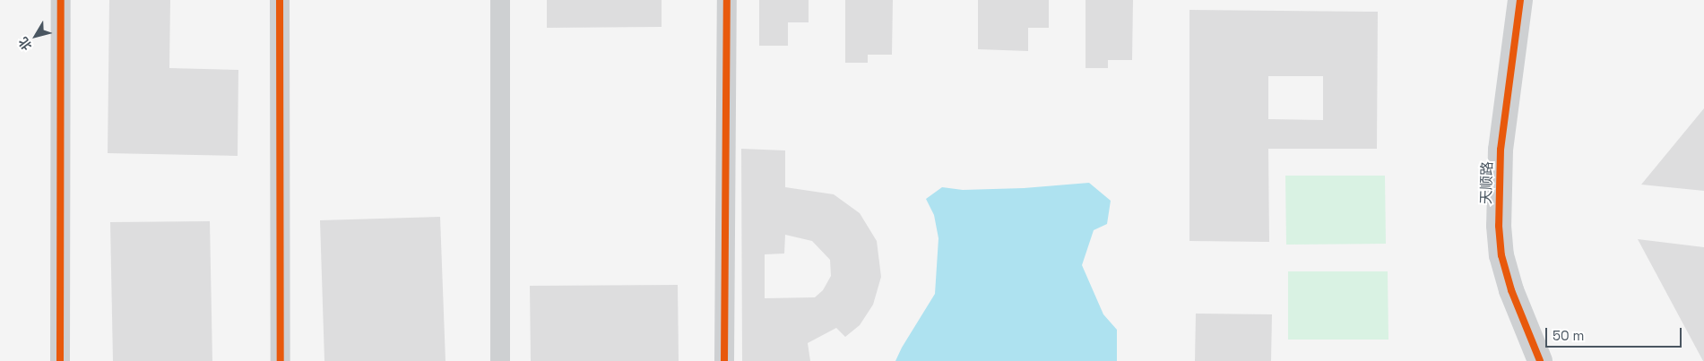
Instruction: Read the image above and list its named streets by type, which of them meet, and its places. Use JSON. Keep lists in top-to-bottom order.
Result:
{
  "streets": {
    "street": ["天顺路"]
  },
  "scale_bar": "50 m",
  "north": "bottom left"
}
